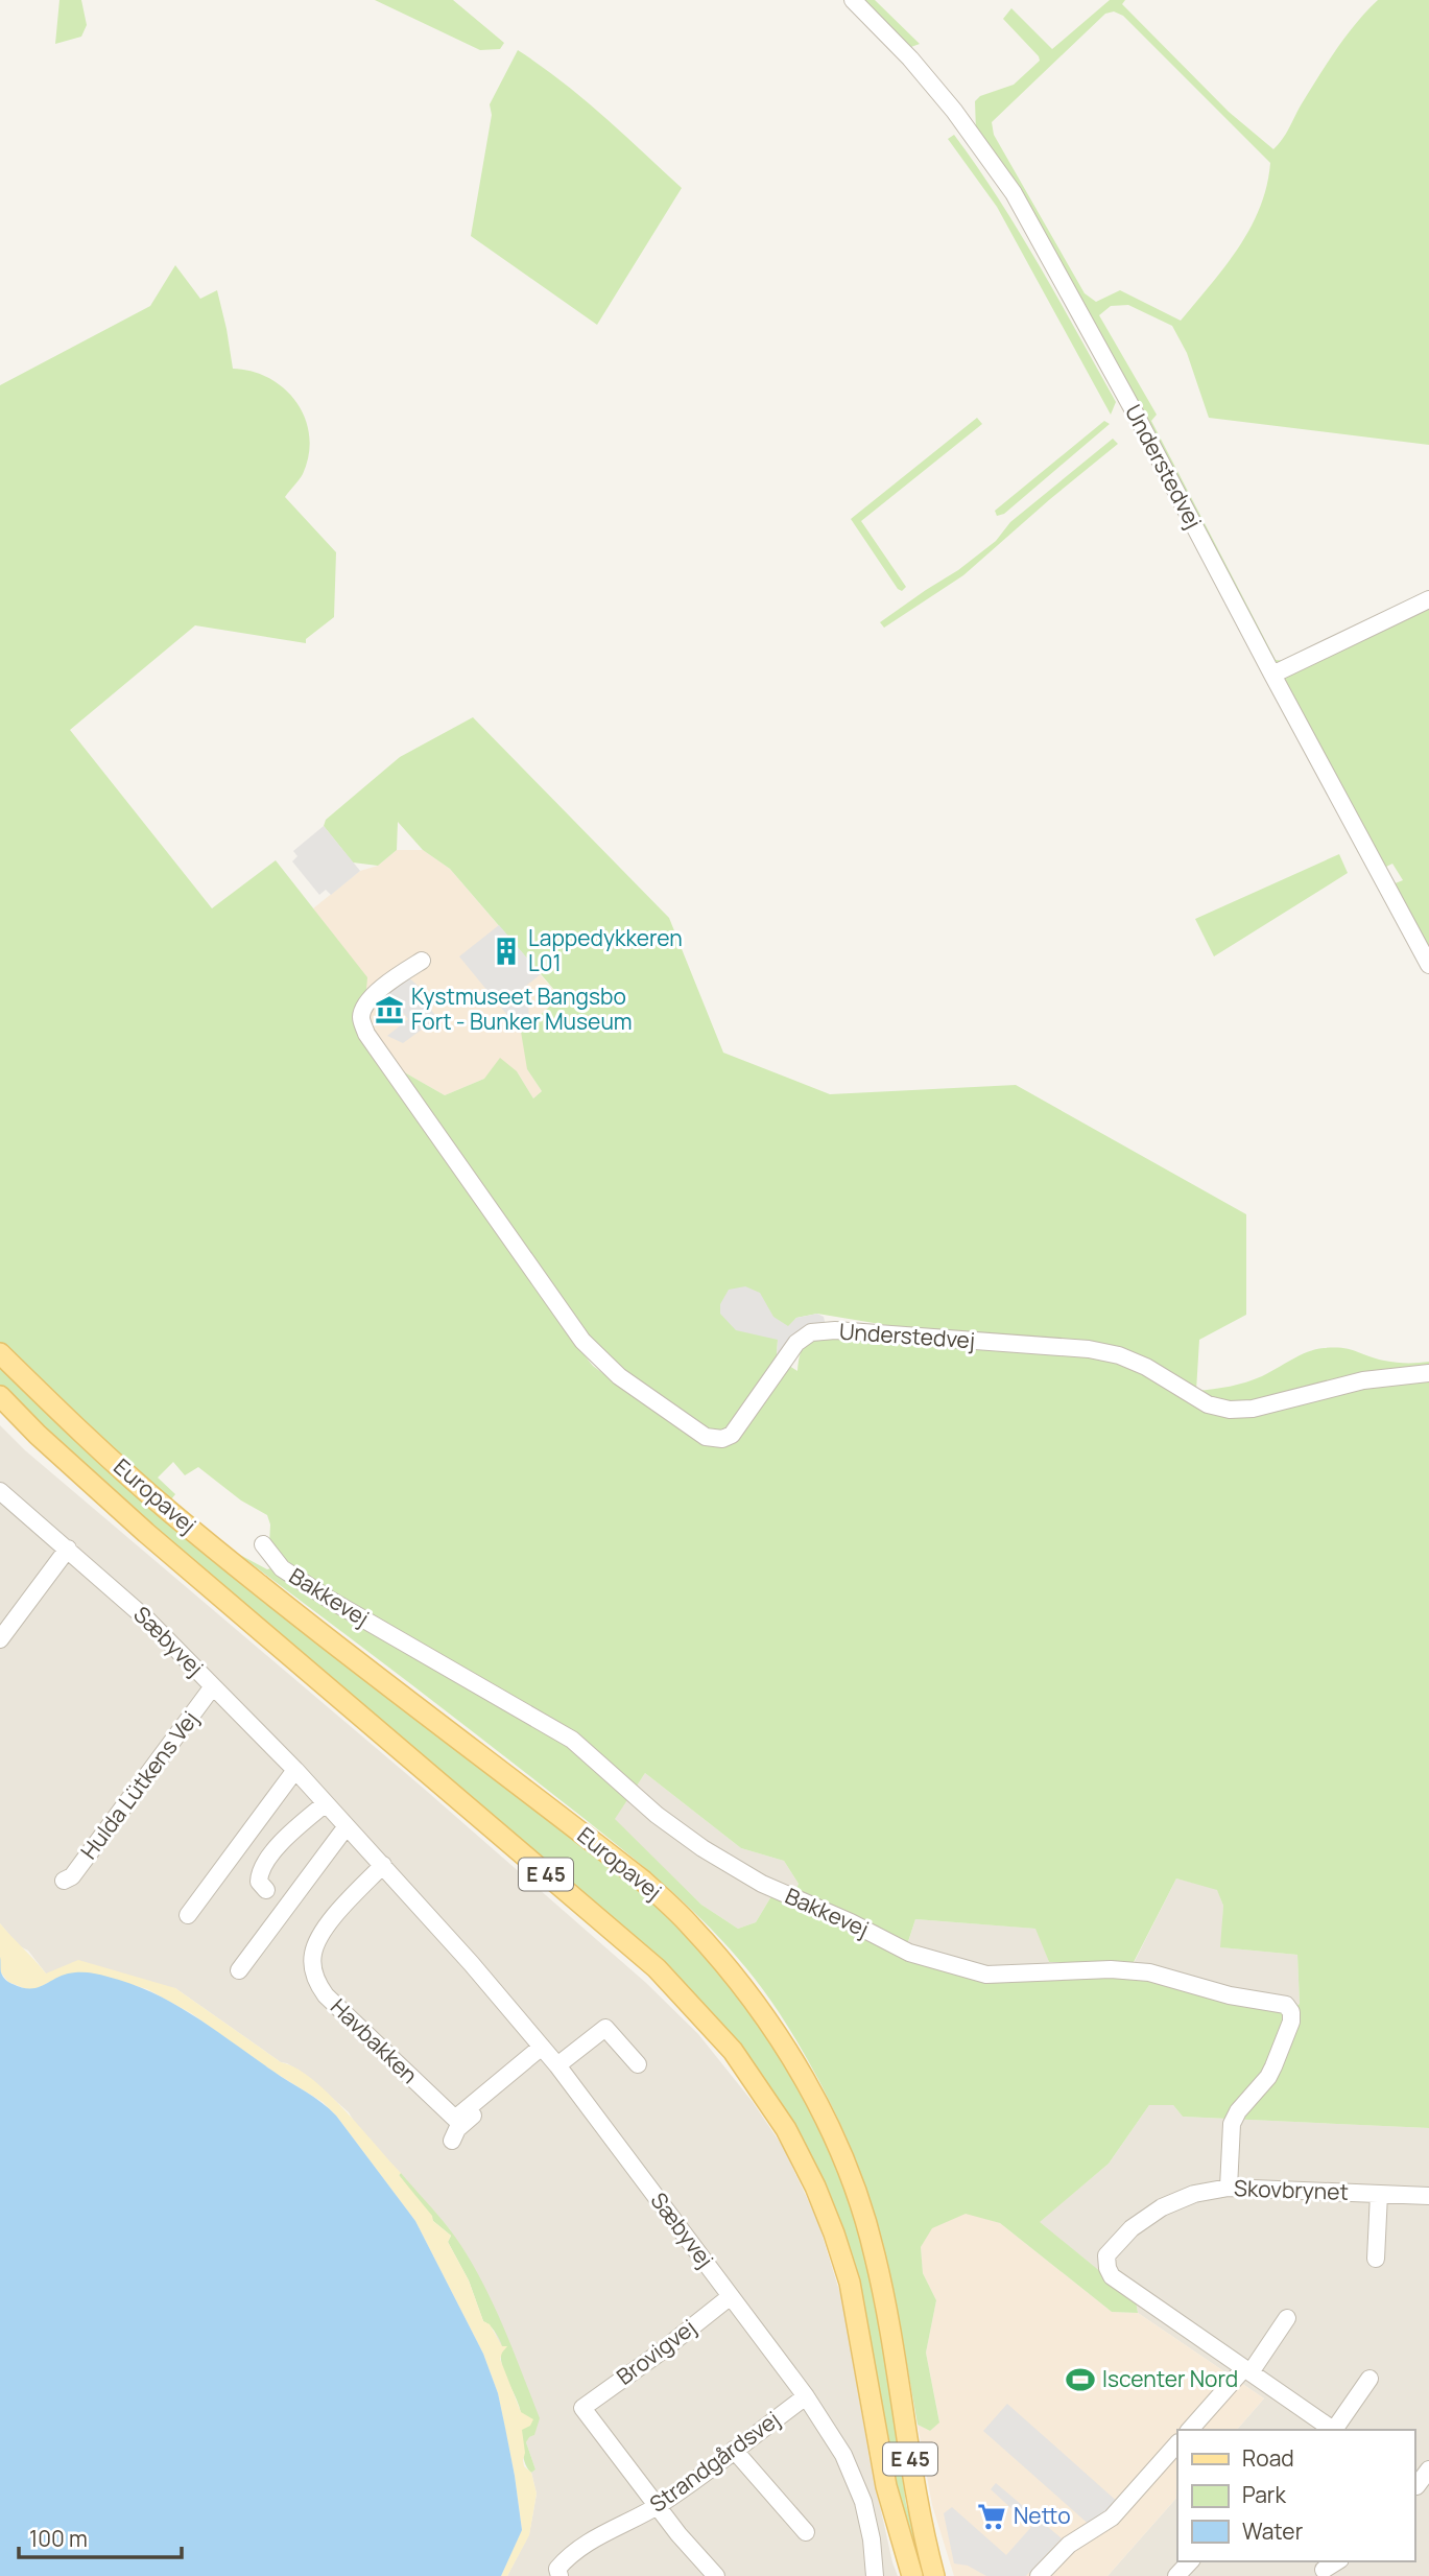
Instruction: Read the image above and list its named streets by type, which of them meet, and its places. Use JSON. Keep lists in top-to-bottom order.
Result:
{
  "streets": {
    "main road": ["Europavej", "E 45"],
    "street": [
      "Understedvej",
      "Bakkevej",
      "Sæbyvej",
      "Hulda Lütkens Vej",
      "Havbakken",
      "Skovbrynet",
      "Brovigvej",
      "Strandgårdsvej"
    ]
  },
  "crossings": [
    ["Bakkevej", "Skovbrynet"],
    ["Sæbyvej", "Hulda Lütkens Vej"],
    ["Sæbyvej", "Havbakken"],
    ["Sæbyvej", "Brovigvej"],
    ["Sæbyvej", "Strandgårdsvej"],
    ["Brovigvej", "Strandgårdsvej"]
  ],
  "places": {
    "building": ["Lappedykkeren L01"],
    "museum": ["Kystmuseet Bangsbo Fort - Bunker Museum"],
    "sports": ["Iscenter Nord"],
    "supermarket": ["Netto"]
  },
  "legend": ["Road", "Park", "Water"],
  "scale_bar": "100 m"
}
